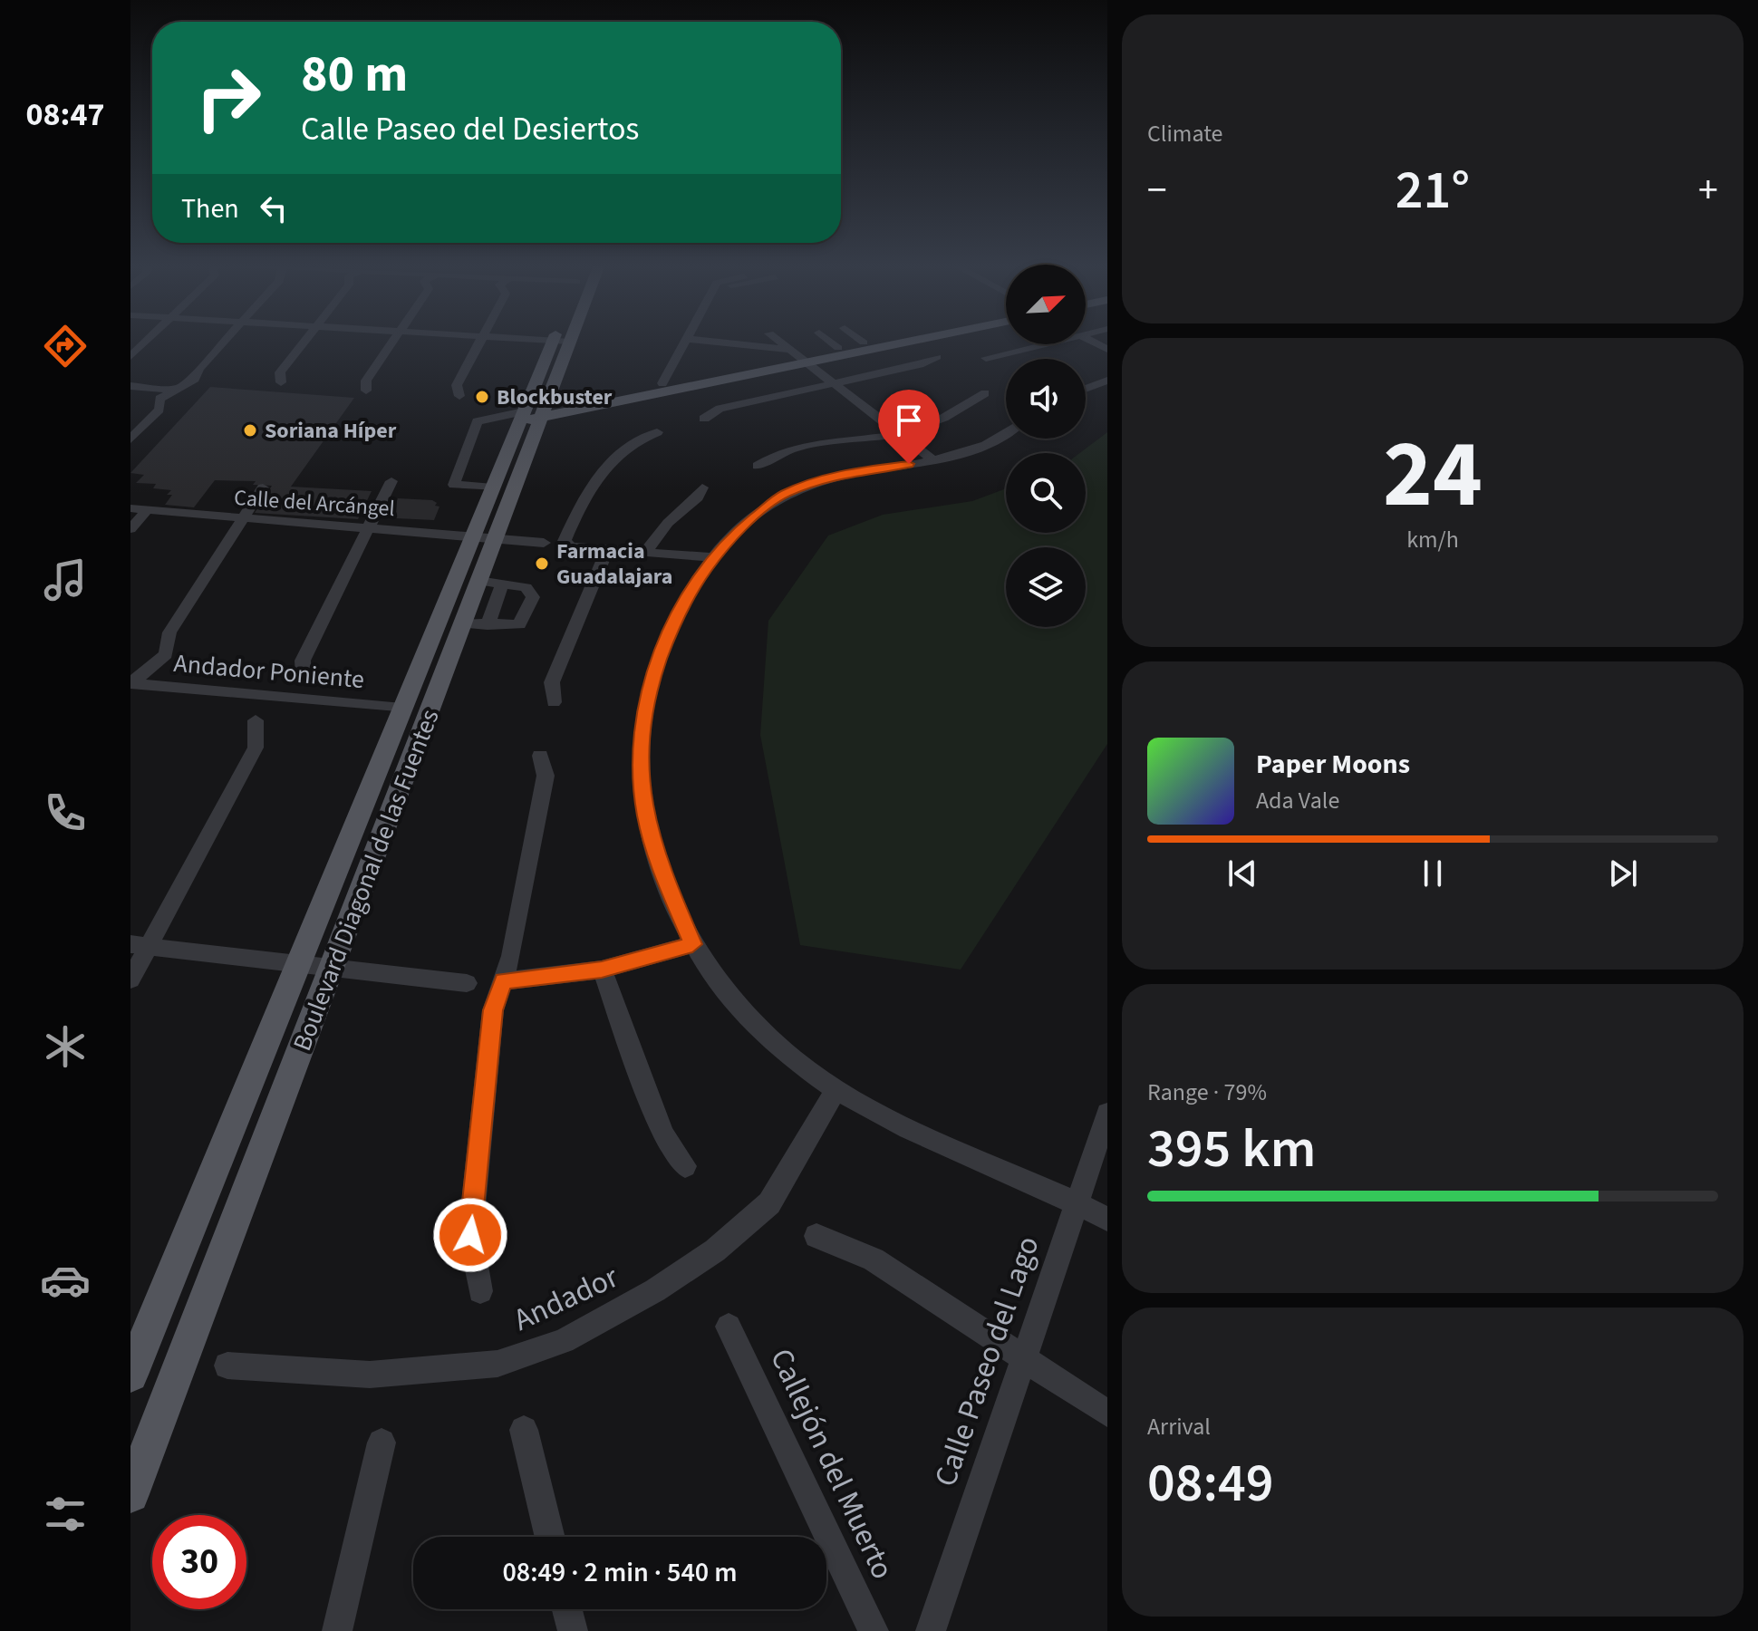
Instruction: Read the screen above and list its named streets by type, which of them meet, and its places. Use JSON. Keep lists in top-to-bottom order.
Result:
{
  "streets": {
    "main road": ["Boulevard Diagonal de las Fuentes"],
    "street": [
      "Calle del Arcángel",
      "Andador Poniente",
      "Andador",
      "Calle Paseo del Lago",
      "Callejón del Muerto"
    ]
  },
  "crossings": [
    ["Calle del Arcángel", "Boulevard Diagonal de las Fuentes"],
    ["Andador Poniente", "Boulevard Diagonal de las Fuentes"]
  ],
  "places": ["Blockbuster", "Soriana Híper", "Farmacia Guadalajara"],
  "north": "top right",
  "page": {
    "tabs": "08:47",
    "tile": [
      "Climate",
      ["24", "km/h"],
      ["Range · 79%", "395 km"],
      ["Arrival", "08:49"]
    ],
    "turn": ["80 m", "Calle Paseo del Desiertos"],
    "heat": ["−", "21°", "+"],
    "then": "Then",
    "song": ["Paper Moons", "Ada Vale"],
    "limit": "30",
    "trip": "08:49 · 2 min · 540 m"
  }
}
